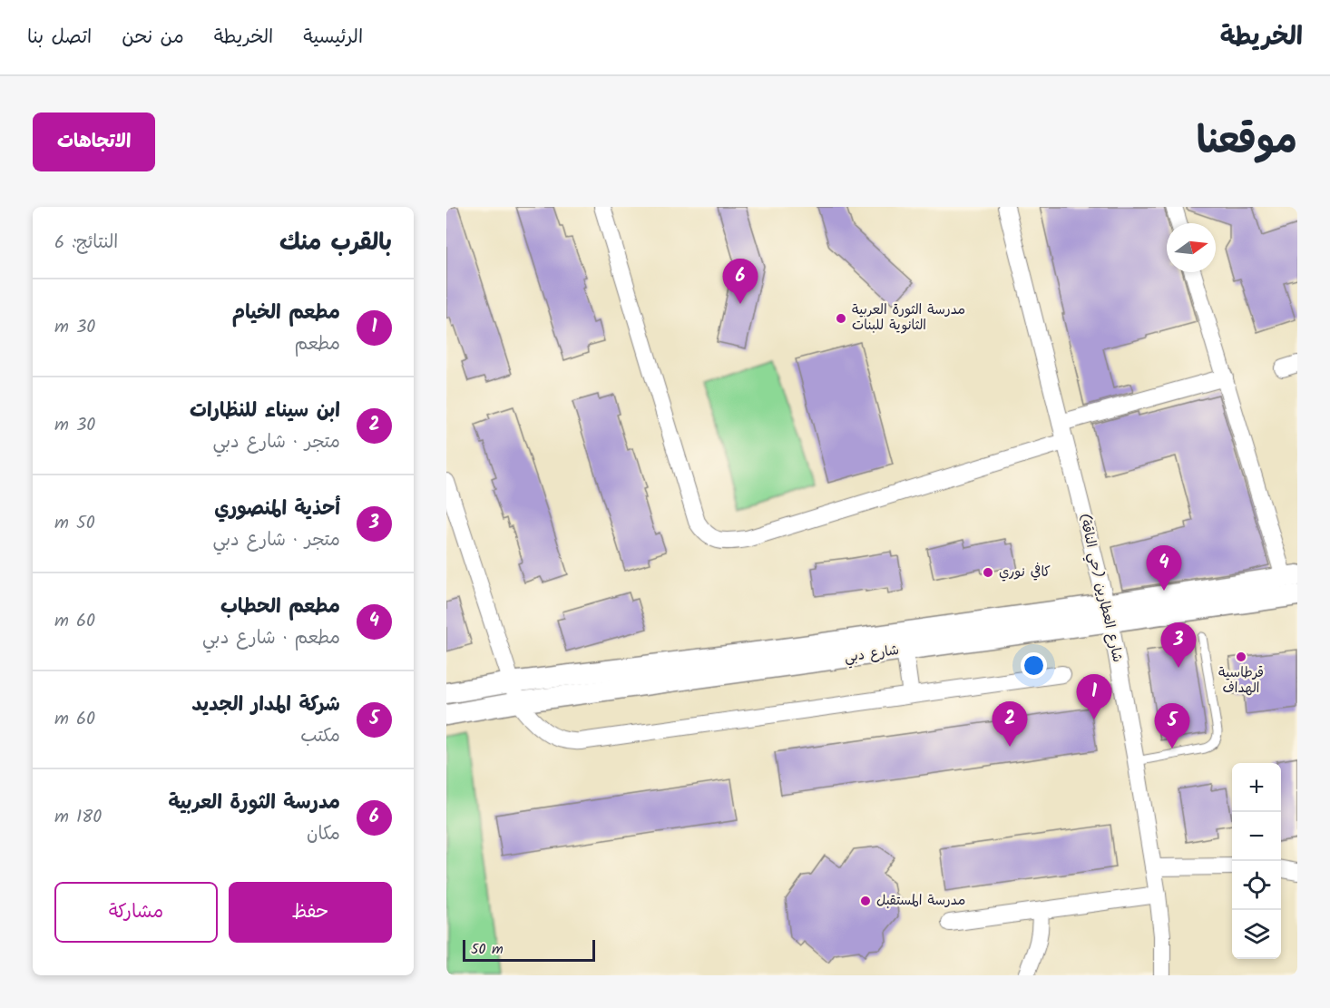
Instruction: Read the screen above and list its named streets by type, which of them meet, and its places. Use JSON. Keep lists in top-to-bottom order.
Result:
{
  "streets": {
    "street": ["شارع العطارين (حي الناقة)", "شارع دبي"]
  },
  "crossings": [
    ["شارع العطارين (حي الناقة)", "شارع دبي"]
  ],
  "places": [
    "مدرسة الثورة العربية الثانوية للبنات",
    "كافي نوري",
    "قرطاسية الهداف",
    "مدرسة المستقبل"
  ],
  "scale_bar": "50 m",
  "north": "right",
  "page": {
    "header": "الخريطة",
    "nav": [
      "الرئيسية",
      "الخريطة",
      "من نحن",
      "اتصل بنا"
    ],
    "title": "موقعنا",
    "buttons": [
      "الاتجاهات",
      ["حفظ", "مشاركة"]
    ],
    "heading": ["بالقرب منك", "النتائج: 6"],
    "pins": [
      "6",
      "4",
      "3",
      "1",
      "2",
      "5"
    ],
    "list": [
      {
        "mark": "1",
        "name": "مطعم الخيام",
        "note": "مطعم",
        "value": "30 m"
      },
      {
        "mark": "2",
        "name": "ابن سيناء للنظارات",
        "note": "متجر · شارع دبي",
        "value": "30 m"
      },
      {
        "mark": "3",
        "name": "أحذية المنصوري",
        "note": "متجر · شارع دبي",
        "value": "50 m"
      },
      {
        "mark": "4",
        "name": "مطعم الحطاب",
        "note": "مطعم · شارع دبي",
        "value": "60 m"
      },
      {
        "mark": "5",
        "name": "شركة المدار الجديد",
        "note": "مكتب",
        "value": "60 m"
      },
      {
        "mark": "6",
        "name": "مدرسة الثورة العربية",
        "note": "مكان",
        "value": "180 m"
      }
    ],
    "map_buttons": ["+", "−"],
    "scale": "50 m"
  }
}
